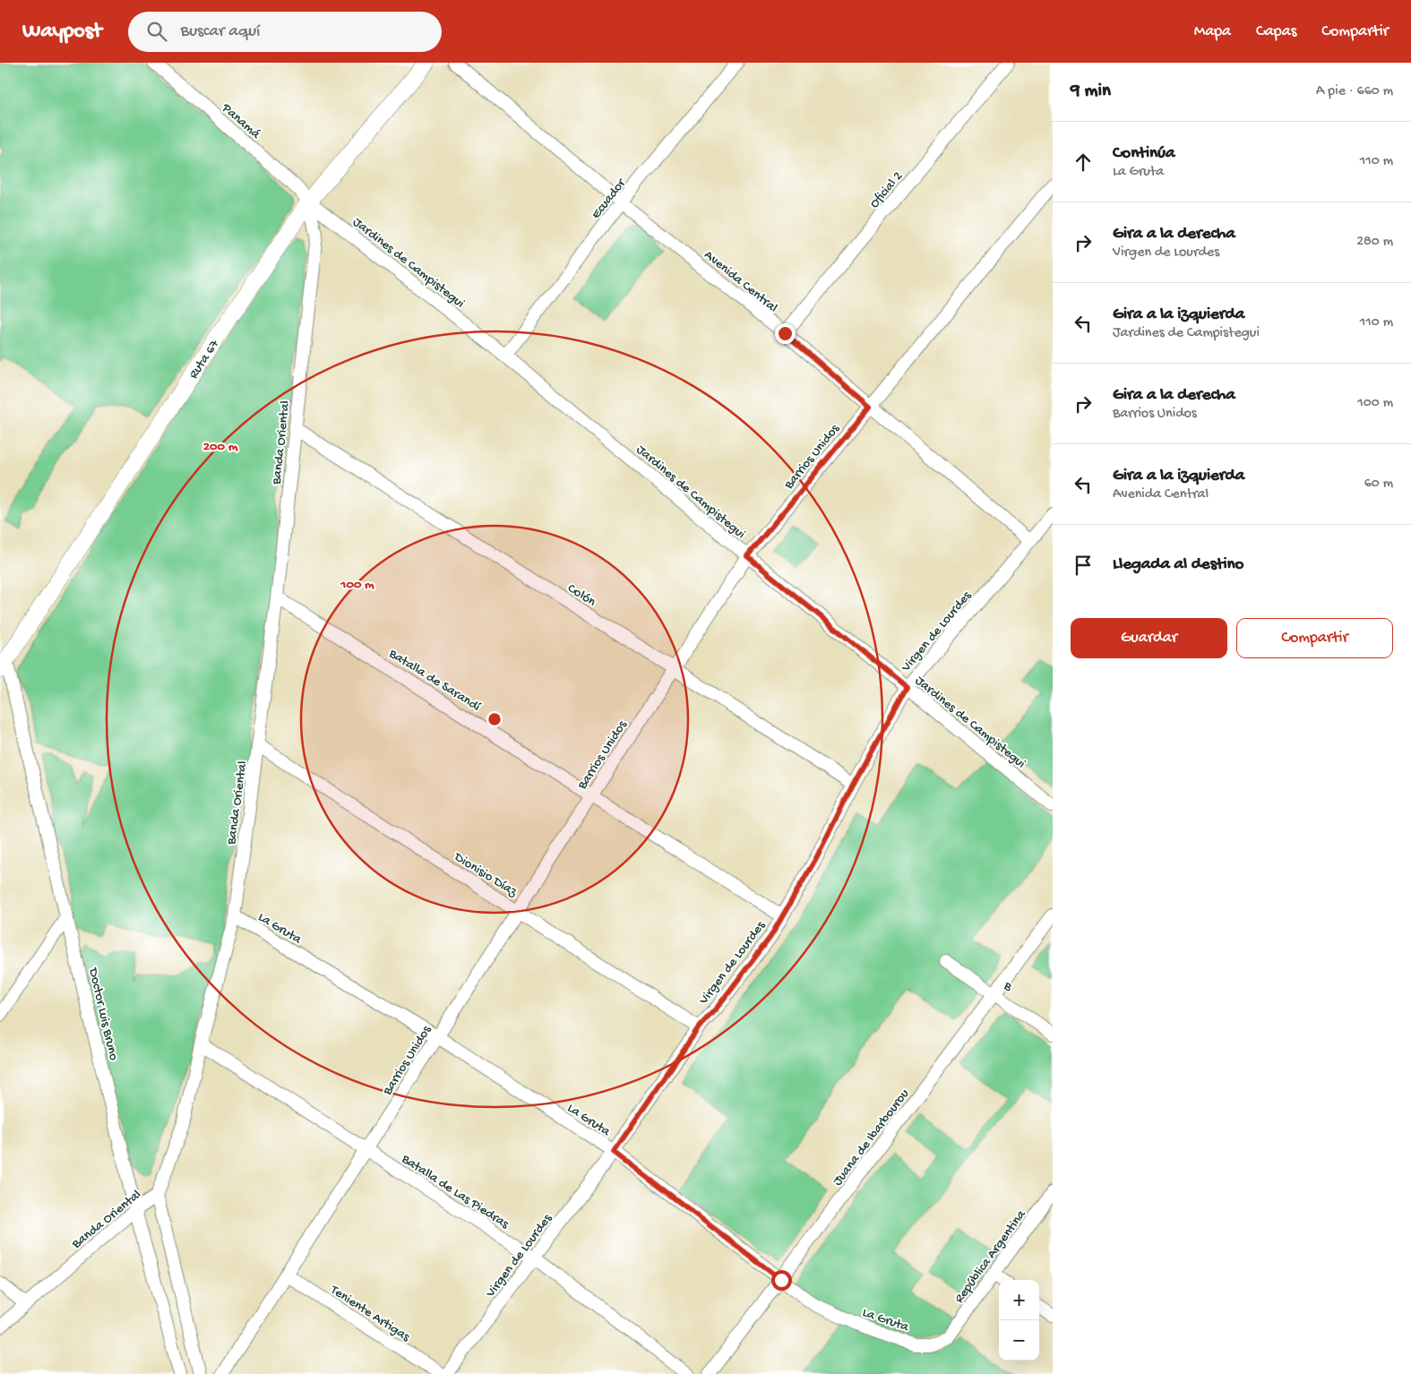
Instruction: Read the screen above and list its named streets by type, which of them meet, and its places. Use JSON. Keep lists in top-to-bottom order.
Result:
{
  "streets": {
    "street": [
      "Panamá",
      "Oficial 2",
      "Ecuador",
      "Jardines de Campistegui",
      "Avenida Central",
      "Ruta 67",
      "Banda Oriental",
      "Barrios Unidos",
      "Colón",
      "Virgen de Lourdes",
      "Batalla de Sarandí",
      "Dionisio Díaz",
      "La Gruta",
      "B",
      "Doctor Luis Bruno",
      "Juana de Ibarbourou",
      "Batalla de Las Piedras",
      "República Argentina",
      "Teniente Artigas"
    ]
  },
  "crossings": [
    ["Panamá", "Jardines de Campistegui"],
    ["Panamá", "Ruta 67"],
    ["Panamá", "Banda Oriental"],
    ["Oficial 2", "Avenida Central"],
    ["Ecuador", "Jardines de Campistegui"],
    ["Ecuador", "Avenida Central"],
    ["Jardines de Campistegui", "Ruta 67"],
    ["Jardines de Campistegui", "Banda Oriental"],
    ["Jardines de Campistegui", "Barrios Unidos"],
    ["Jardines de Campistegui", "Virgen de Lourdes"],
    ["Avenida Central", "Barrios Unidos"],
    ["Avenida Central", "Virgen de Lourdes"],
    ["Ruta 67", "Banda Oriental"],
    ["Ruta 67", "Doctor Luis Bruno"],
    ["Banda Oriental", "Colón"],
    ["Banda Oriental", "Batalla de Sarandí"],
    ["Banda Oriental", "Dionisio Díaz"],
    ["Banda Oriental", "La Gruta"],
    ["Banda Oriental", "Doctor Luis Bruno"],
    ["Banda Oriental", "Batalla de Las Piedras"],
    ["Barrios Unidos", "Colón"],
    ["Barrios Unidos", "Batalla de Sarandí"],
    ["Barrios Unidos", "Dionisio Díaz"],
    ["Barrios Unidos", "La Gruta"],
    ["Barrios Unidos", "Batalla de Las Piedras"],
    ["Barrios Unidos", "Teniente Artigas"],
    ["Colón", "Virgen de Lourdes"],
    ["Virgen de Lourdes", "Batalla de Sarandí"],
    ["Virgen de Lourdes", "Dionisio Díaz"],
    ["Virgen de Lourdes", "La Gruta"],
    ["Virgen de Lourdes", "Batalla de Las Piedras"],
    ["La Gruta", "Juana de Ibarbourou"],
    ["La Gruta", "República Argentina"],
    ["B", "Juana de Ibarbourou"]
  ],
  "page": {
    "header": "Waypost",
    "search": "Buscar aquí",
    "nav": ["Mapa", "Capas", "Compartir"],
    "heading": ["9 min", "A pie · 660 m"],
    "list": [
      ["Continúa", "La Gruta", "110 m"],
      ["Gira a la derecha", "Virgen de Lourdes", "280 m"],
      ["Gira a la izquierda", "Jardines de Campistegui", "110 m"],
      ["Gira a la derecha", "Barrios Unidos", "100 m"],
      ["Gira a la izquierda", "Avenida Central", "60 m"],
      "Llegada al destino"
    ],
    "buttons": ["Guardar", "Compartir"],
    "map_buttons": ["+", "−"]
  },
  "rings": ["200 m", "100 m"]
}
